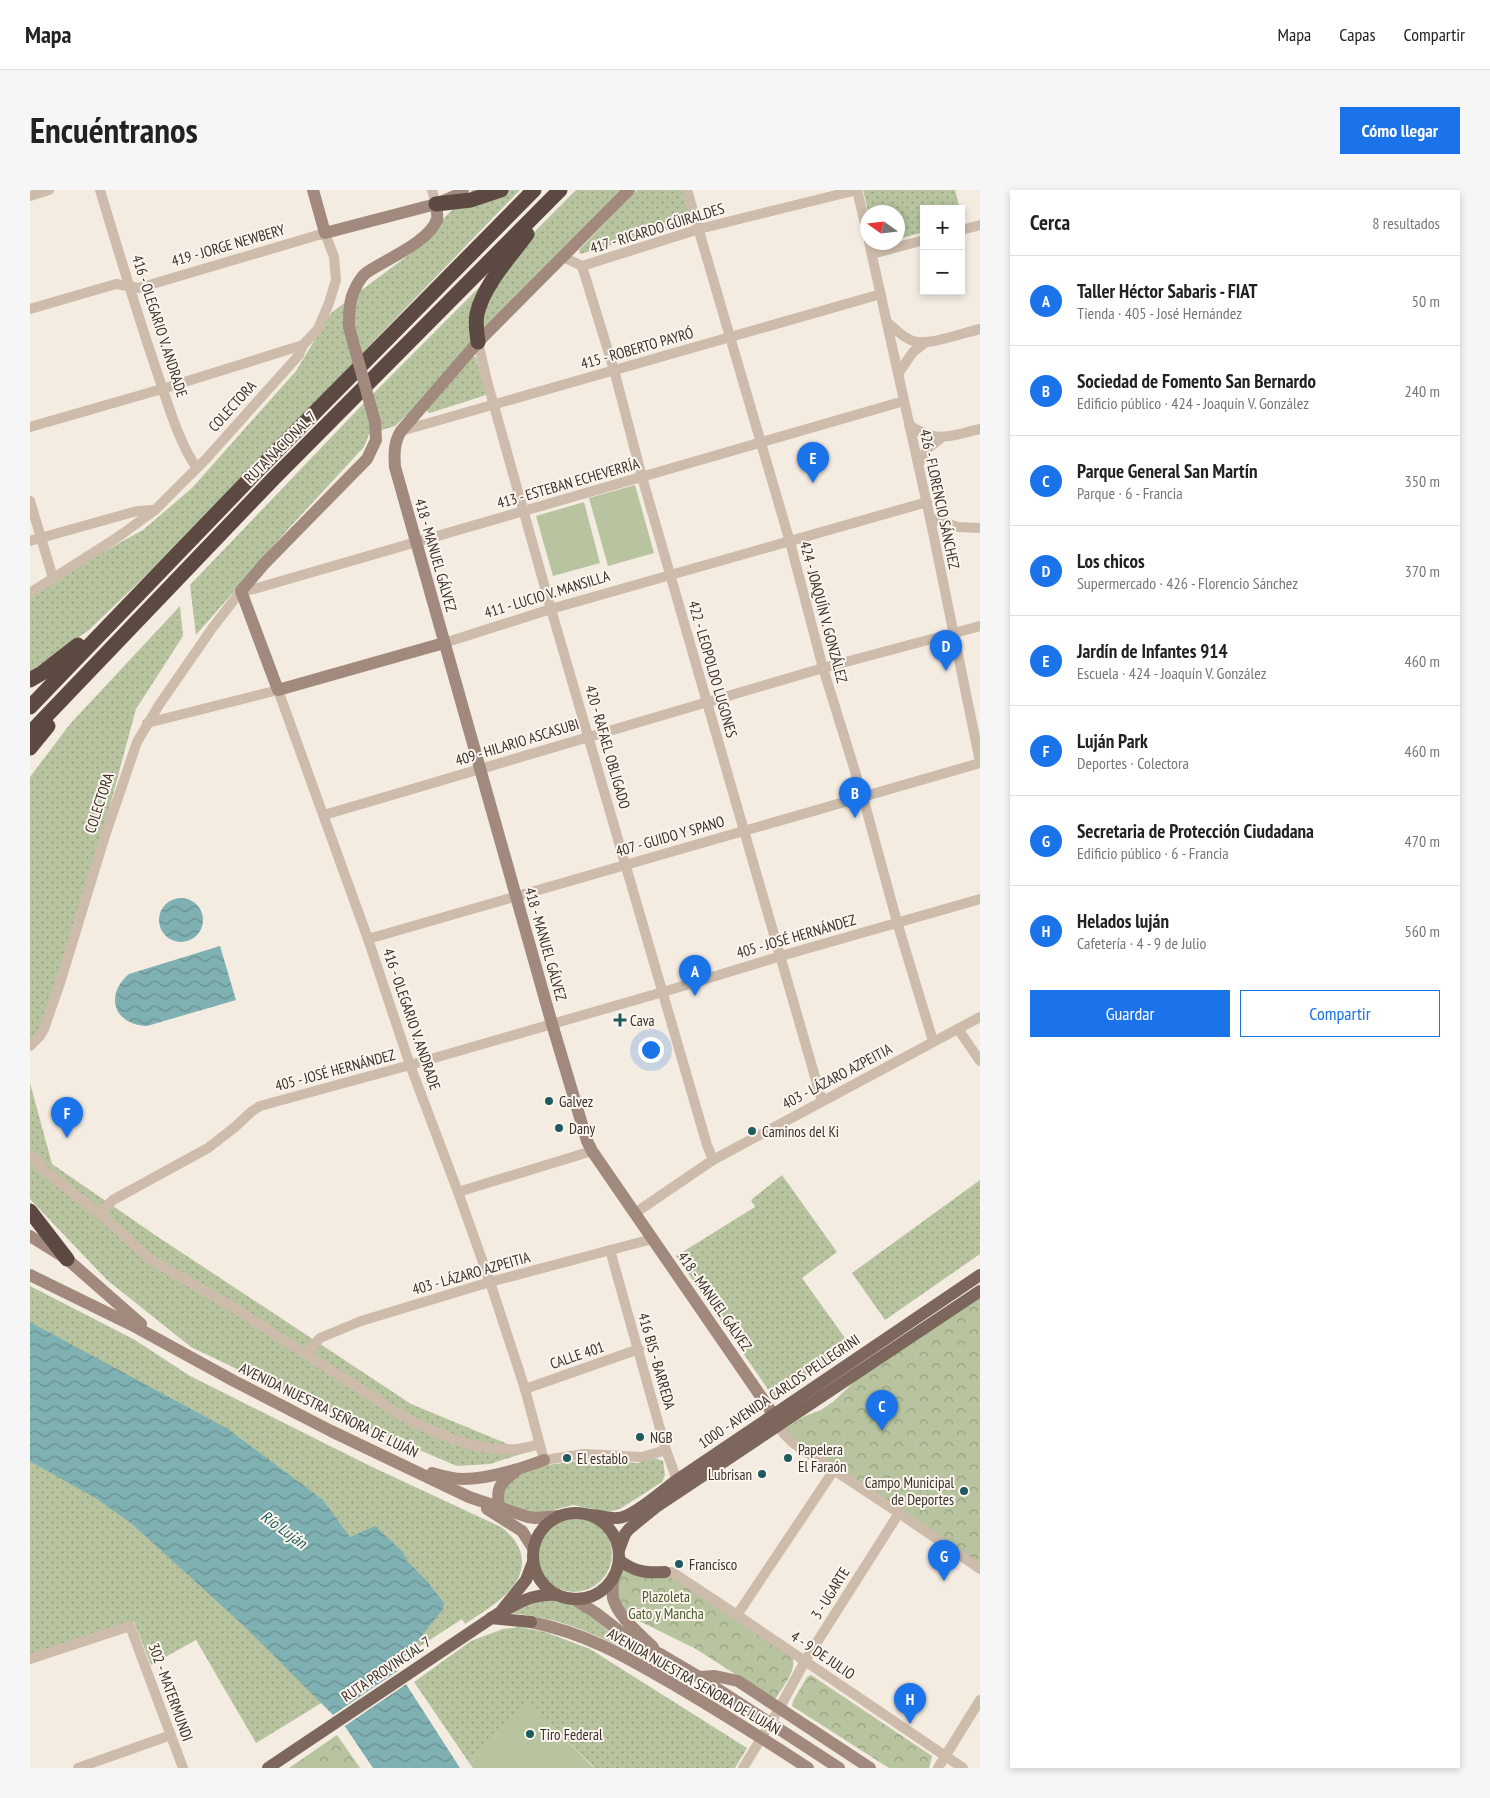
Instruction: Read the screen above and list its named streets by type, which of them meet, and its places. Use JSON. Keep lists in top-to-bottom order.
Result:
{
  "streets": {
    "highway": ["RUTA NACIONAL 7"],
    "main road": ["1000 - AVENIDA CARLOS PELLEGRINI", "RUTA PROVINCIAL 7"],
    "street": [
      "417 - RICARDO GÜIRALDES",
      "419 - JORGE NEWBERY",
      "416 - OLEGARIO V. ANDRADE",
      "415 - ROBERTO PAYRÓ",
      "COLECTORA",
      "413 - ESTEBAN ECHEVERRÍA",
      "426 - FLORENCIO SÁNCHEZ",
      "418 - MANUEL GÁLVEZ",
      "411 - LUCIO V. MANSILLA",
      "424 - JOAQUÍN V. GONZÁLEZ",
      "422 - LEOPOLDO LUGONES",
      "409 - HILARIO ASCASUBI",
      "420 - RAFAEL OBLIGADO",
      "407 - GUIDO Y SPANO",
      "405 - JOSÉ HERNÁNDEZ",
      "403 - LÁZARO AZPEITIA",
      "CALLE 401",
      "416 BIS - BARREDA",
      "AVENIDA NUESTRA SEÑORA DE LUJÁN",
      "3 - UGARTE",
      "4 - 9 DE JULIO",
      "302 - MATERMUNDI"
    ]
  },
  "crossings": [
    ["417 - RICARDO GÜIRALDES", "424 - JOAQUÍN V. GONZÁLEZ"],
    ["417 - RICARDO GÜIRALDES", "422 - LEOPOLDO LUGONES"],
    ["419 - JORGE NEWBERY", "416 - OLEGARIO V. ANDRADE"],
    ["419 - JORGE NEWBERY", "COLECTORA"],
    ["416 - OLEGARIO V. ANDRADE", "COLECTORA"],
    ["416 - OLEGARIO V. ANDRADE", "413 - ESTEBAN ECHEVERRÍA"],
    ["416 - OLEGARIO V. ANDRADE", "411 - LUCIO V. MANSILLA"],
    ["416 - OLEGARIO V. ANDRADE", "409 - HILARIO ASCASUBI"],
    ["416 - OLEGARIO V. ANDRADE", "407 - GUIDO Y SPANO"],
    ["416 - OLEGARIO V. ANDRADE", "405 - JOSÉ HERNÁNDEZ"],
    ["416 - OLEGARIO V. ANDRADE", "403 - LÁZARO AZPEITIA"],
    ["416 - OLEGARIO V. ANDRADE", "CALLE 401"],
    ["415 - ROBERTO PAYRÓ", "426 - FLORENCIO SÁNCHEZ"],
    ["415 - ROBERTO PAYRÓ", "418 - MANUEL GÁLVEZ"],
    ["415 - ROBERTO PAYRÓ", "424 - JOAQUÍN V. GONZÁLEZ"],
    ["415 - ROBERTO PAYRÓ", "422 - LEOPOLDO LUGONES"],
    ["415 - ROBERTO PAYRÓ", "420 - RAFAEL OBLIGADO"],
    ["COLECTORA", "413 - ESTEBAN ECHEVERRÍA"],
    ["COLECTORA", "411 - LUCIO V. MANSILLA"],
    ["413 - ESTEBAN ECHEVERRÍA", "426 - FLORENCIO SÁNCHEZ"],
    ["413 - ESTEBAN ECHEVERRÍA", "418 - MANUEL GÁLVEZ"],
    ["413 - ESTEBAN ECHEVERRÍA", "424 - JOAQUÍN V. GONZÁLEZ"],
    ["413 - ESTEBAN ECHEVERRÍA", "422 - LEOPOLDO LUGONES"],
    ["413 - ESTEBAN ECHEVERRÍA", "420 - RAFAEL OBLIGADO"],
    ["426 - FLORENCIO SÁNCHEZ", "411 - LUCIO V. MANSILLA"],
    ["426 - FLORENCIO SÁNCHEZ", "409 - HILARIO ASCASUBI"],
    ["426 - FLORENCIO SÁNCHEZ", "407 - GUIDO Y SPANO"],
    ["418 - MANUEL GÁLVEZ", "411 - LUCIO V. MANSILLA"],
    ["418 - MANUEL GÁLVEZ", "409 - HILARIO ASCASUBI"],
    ["418 - MANUEL GÁLVEZ", "407 - GUIDO Y SPANO"],
    ["418 - MANUEL GÁLVEZ", "405 - JOSÉ HERNÁNDEZ"],
    ["418 - MANUEL GÁLVEZ", "403 - LÁZARO AZPEITIA"],
    ["418 - MANUEL GÁLVEZ", "1000 - AVENIDA CARLOS PELLEGRINI"],
    ["411 - LUCIO V. MANSILLA", "424 - JOAQUÍN V. GONZÁLEZ"],
    ["411 - LUCIO V. MANSILLA", "422 - LEOPOLDO LUGONES"],
    ["411 - LUCIO V. MANSILLA", "420 - RAFAEL OBLIGADO"],
    ["424 - JOAQUÍN V. GONZÁLEZ", "409 - HILARIO ASCASUBI"],
    ["424 - JOAQUÍN V. GONZÁLEZ", "407 - GUIDO Y SPANO"],
    ["424 - JOAQUÍN V. GONZÁLEZ", "405 - JOSÉ HERNÁNDEZ"],
    ["424 - JOAQUÍN V. GONZÁLEZ", "403 - LÁZARO AZPEITIA"],
    ["422 - LEOPOLDO LUGONES", "409 - HILARIO ASCASUBI"],
    ["422 - LEOPOLDO LUGONES", "407 - GUIDO Y SPANO"],
    ["422 - LEOPOLDO LUGONES", "405 - JOSÉ HERNÁNDEZ"],
    ["422 - LEOPOLDO LUGONES", "403 - LÁZARO AZPEITIA"],
    ["409 - HILARIO ASCASUBI", "420 - RAFAEL OBLIGADO"],
    ["420 - RAFAEL OBLIGADO", "407 - GUIDO Y SPANO"],
    ["420 - RAFAEL OBLIGADO", "405 - JOSÉ HERNÁNDEZ"],
    ["420 - RAFAEL OBLIGADO", "403 - LÁZARO AZPEITIA"],
    ["403 - LÁZARO AZPEITIA", "416 BIS - BARREDA"],
    ["CALLE 401", "416 BIS - BARREDA"],
    ["416 BIS - BARREDA", "1000 - AVENIDA CARLOS PELLEGRINI"],
    ["1000 - AVENIDA CARLOS PELLEGRINI", "AVENIDA NUESTRA SEÑORA DE LUJÁN"],
    ["1000 - AVENIDA CARLOS PELLEGRINI", "RUTA PROVINCIAL 7"],
    ["AVENIDA NUESTRA SEÑORA DE LUJÁN", "3 - UGARTE"],
    ["AVENIDA NUESTRA SEÑORA DE LUJÁN", "RUTA PROVINCIAL 7"],
    ["3 - UGARTE", "4 - 9 DE JULIO"]
  ],
  "water": ["Río Luján"],
  "parks": ["Plazoleta Gato y Mancha"],
  "places": {
    "health": ["Cava"],
    "other": [
      "Galvez",
      "Dany",
      "Caminos del Ki",
      "NGB",
      "El establo",
      "Papelera El Faraón",
      "Lubrisan",
      "Campo Municipal de Deportes",
      "Francisco",
      "Tiro Federal"
    ]
  },
  "north": "left",
  "page": {
    "header": "Mapa",
    "nav": ["Mapa", "Capas", "Compartir"],
    "title": "Encuéntranos",
    "buttons": [
      "Cómo llegar",
      ["Guardar", "Compartir"]
    ],
    "heading": ["Cerca", "8 resultados"],
    "map_buttons": ["+", "−"],
    "list": [
      {
        "mark": "A",
        "name": "Taller Héctor Sabaris - FIAT",
        "note": "Tienda · 405 - José Hernández",
        "value": "50 m"
      },
      {
        "mark": "B",
        "name": "Sociedad de Fomento San Bernardo",
        "note": "Edificio público · 424 - Joaquín V. González",
        "value": "240 m"
      },
      {
        "mark": "C",
        "name": "Parque General San Martín",
        "note": "Parque · 6 - Francia",
        "value": "350 m"
      },
      {
        "mark": "D",
        "name": "Los chicos",
        "note": "Supermercado · 426 - Florencio Sánchez",
        "value": "370 m"
      },
      {
        "mark": "E",
        "name": "Jardín de Infantes 914",
        "note": "Escuela · 424 - Joaquín V. González",
        "value": "460 m"
      },
      {
        "mark": "F",
        "name": "Luján Park",
        "note": "Deportes · Colectora",
        "value": "460 m"
      },
      {
        "mark": "G",
        "name": "Secretaria de Protección Ciudadana",
        "note": "Edificio público · 6 - Francia",
        "value": "470 m"
      },
      {
        "mark": "H",
        "name": "Helados luján",
        "note": "Cafetería · 4 - 9 de Julio",
        "value": "560 m"
      }
    ],
    "pins": [
      "E",
      "D",
      "B",
      "A",
      "F",
      "C",
      "G",
      "H"
    ]
  }
}
